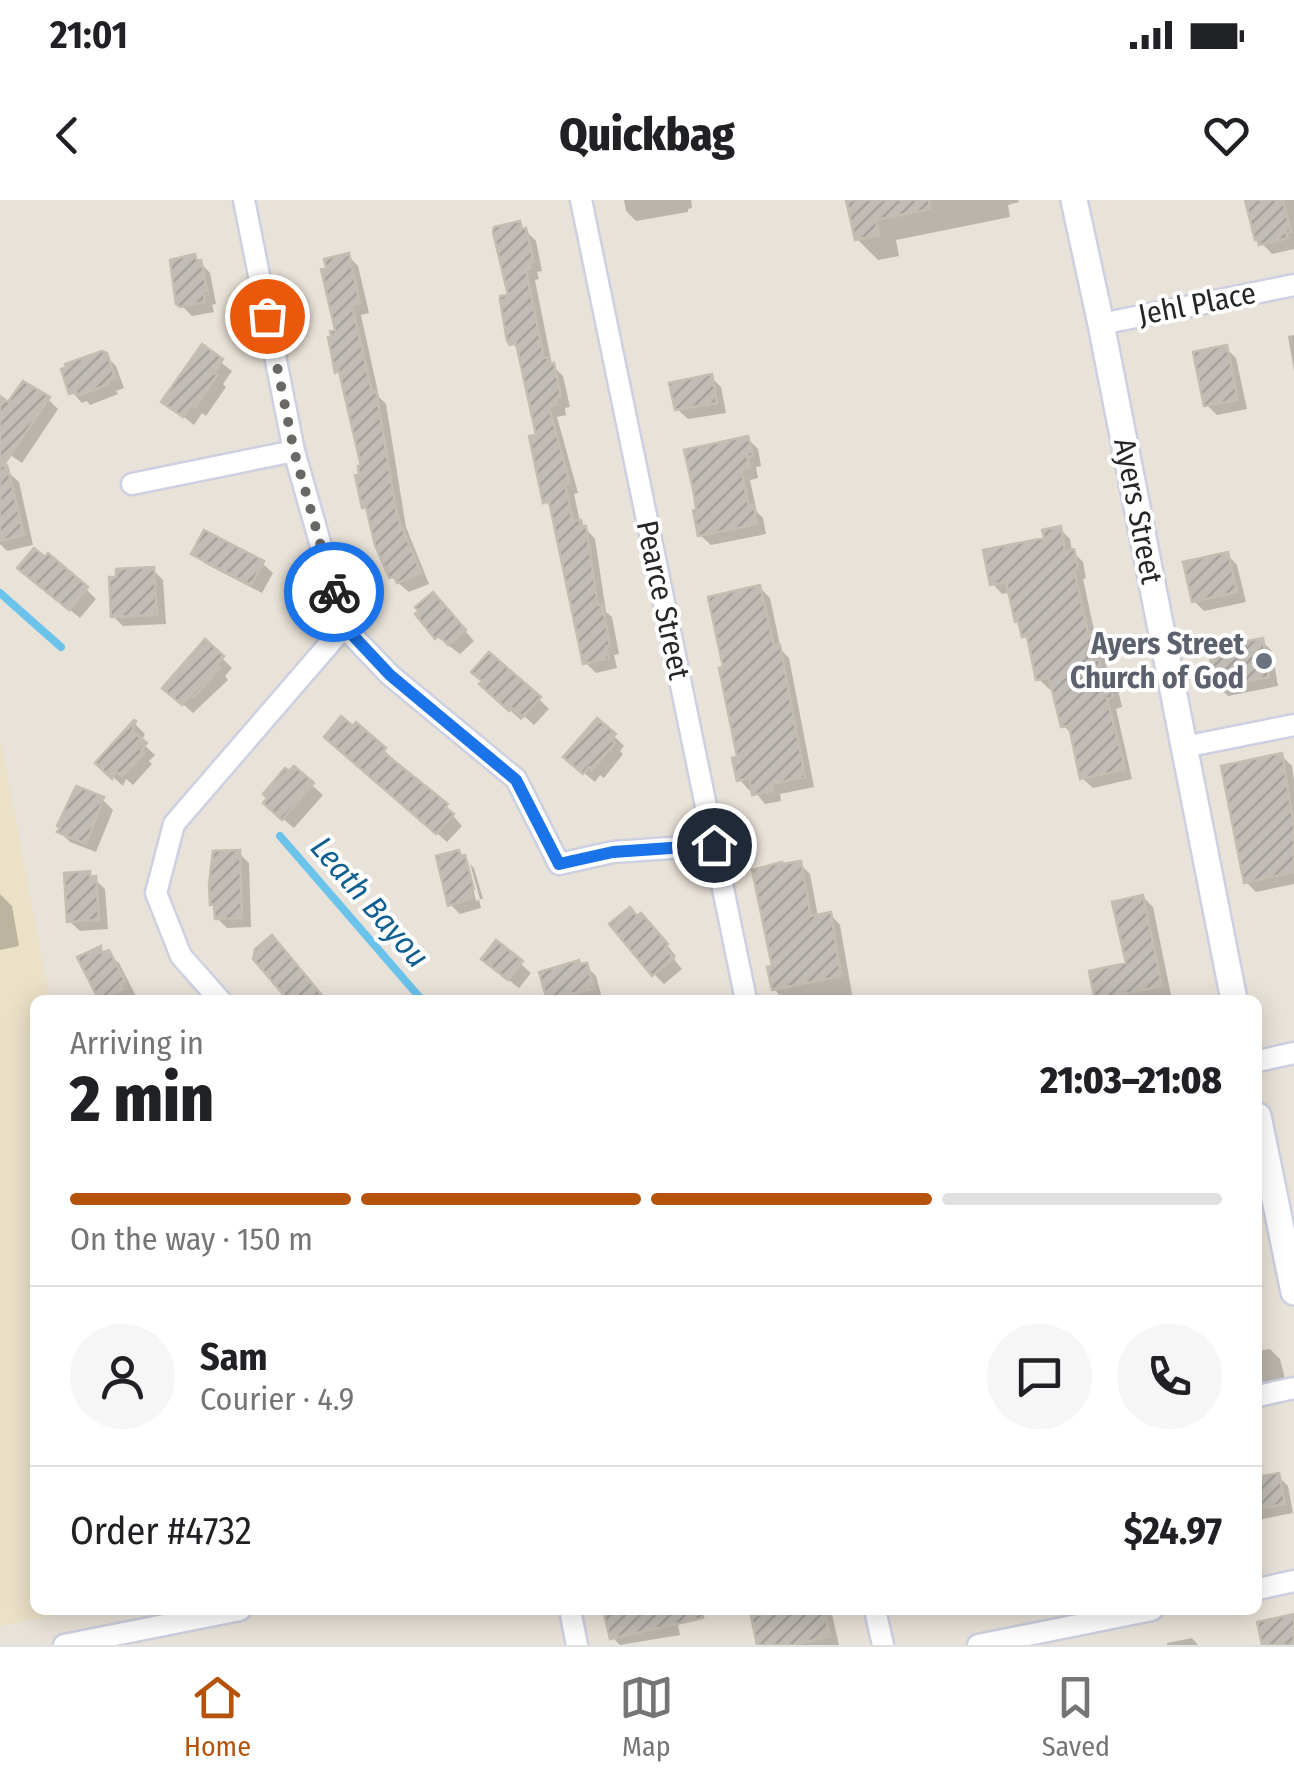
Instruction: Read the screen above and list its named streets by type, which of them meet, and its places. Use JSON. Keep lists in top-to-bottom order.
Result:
{
  "streets": {
    "street": ["Jehl Place", "Ayers Street", "Pearce Street"]
  },
  "crossings": [
    ["Jehl Place", "Ayers Street"]
  ],
  "water": ["Leath Bayou"],
  "places": ["Ayers Street Church of God"],
  "page": {
    "status": "21:01",
    "header": "Quickbag",
    "heading": ["2 min", "Arriving in", "21:03–21:08"],
    "panel": [
      "Sam",
      "Courier · 4.9",
      "Order #4732",
      "$24.97"
    ],
    "bar": "On the way · 150 m",
    "tabs": ["Home", "Map", "Saved"]
  }
}
